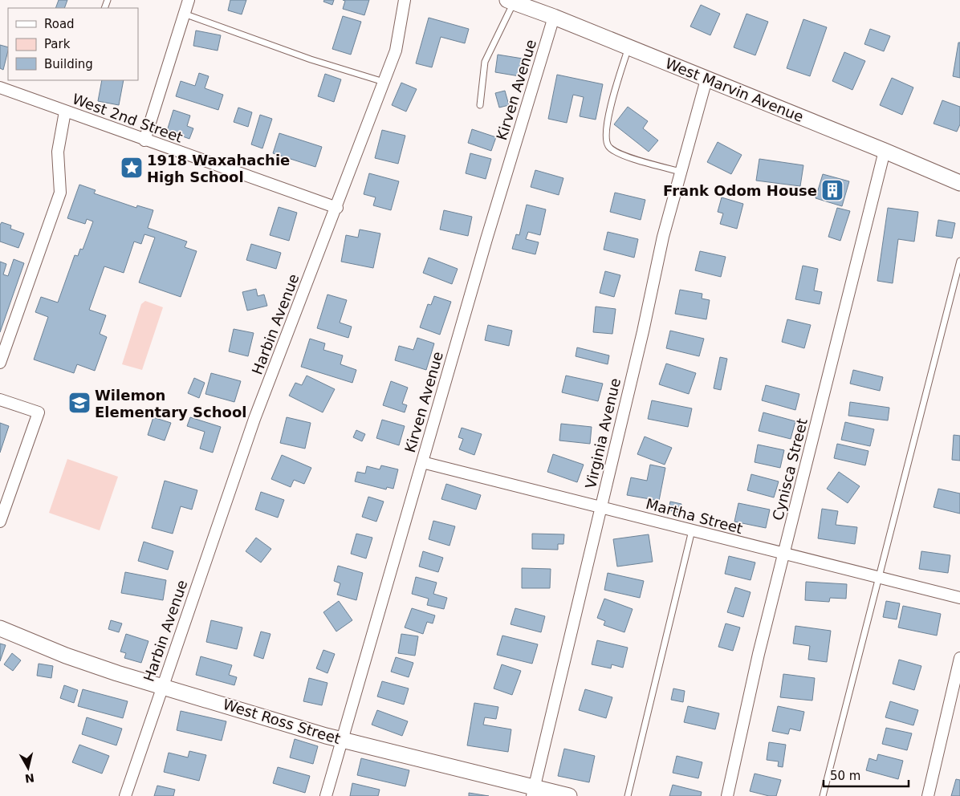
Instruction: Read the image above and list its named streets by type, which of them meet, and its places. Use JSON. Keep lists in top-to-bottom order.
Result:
{
  "streets": {
    "street": [
      "Kirven Avenue",
      "West Marvin Avenue",
      "West 2nd Street",
      "Harbin Avenue",
      "Virginia Avenue",
      "Cynisca Street",
      "Martha Street",
      "West Ross Street"
    ]
  },
  "crossings": [
    ["Kirven Avenue", "West Marvin Avenue"],
    ["Kirven Avenue", "Martha Street"],
    ["Kirven Avenue", "West Ross Street"],
    ["West Marvin Avenue", "Virginia Avenue"],
    ["West Marvin Avenue", "Cynisca Street"],
    ["West 2nd Street", "Harbin Avenue"],
    ["Harbin Avenue", "West Ross Street"],
    ["Virginia Avenue", "Martha Street"],
    ["Virginia Avenue", "West Ross Street"],
    ["Cynisca Street", "Martha Street"]
  ],
  "places": {
    "place": ["1918 Waxahachie High School"],
    "building": ["Frank Odom House"],
    "school or university": ["Wilemon Elementary School"]
  },
  "legend": ["Road", "Park", "Building"],
  "scale_bar": "50 m",
  "north": "bottom"
}
